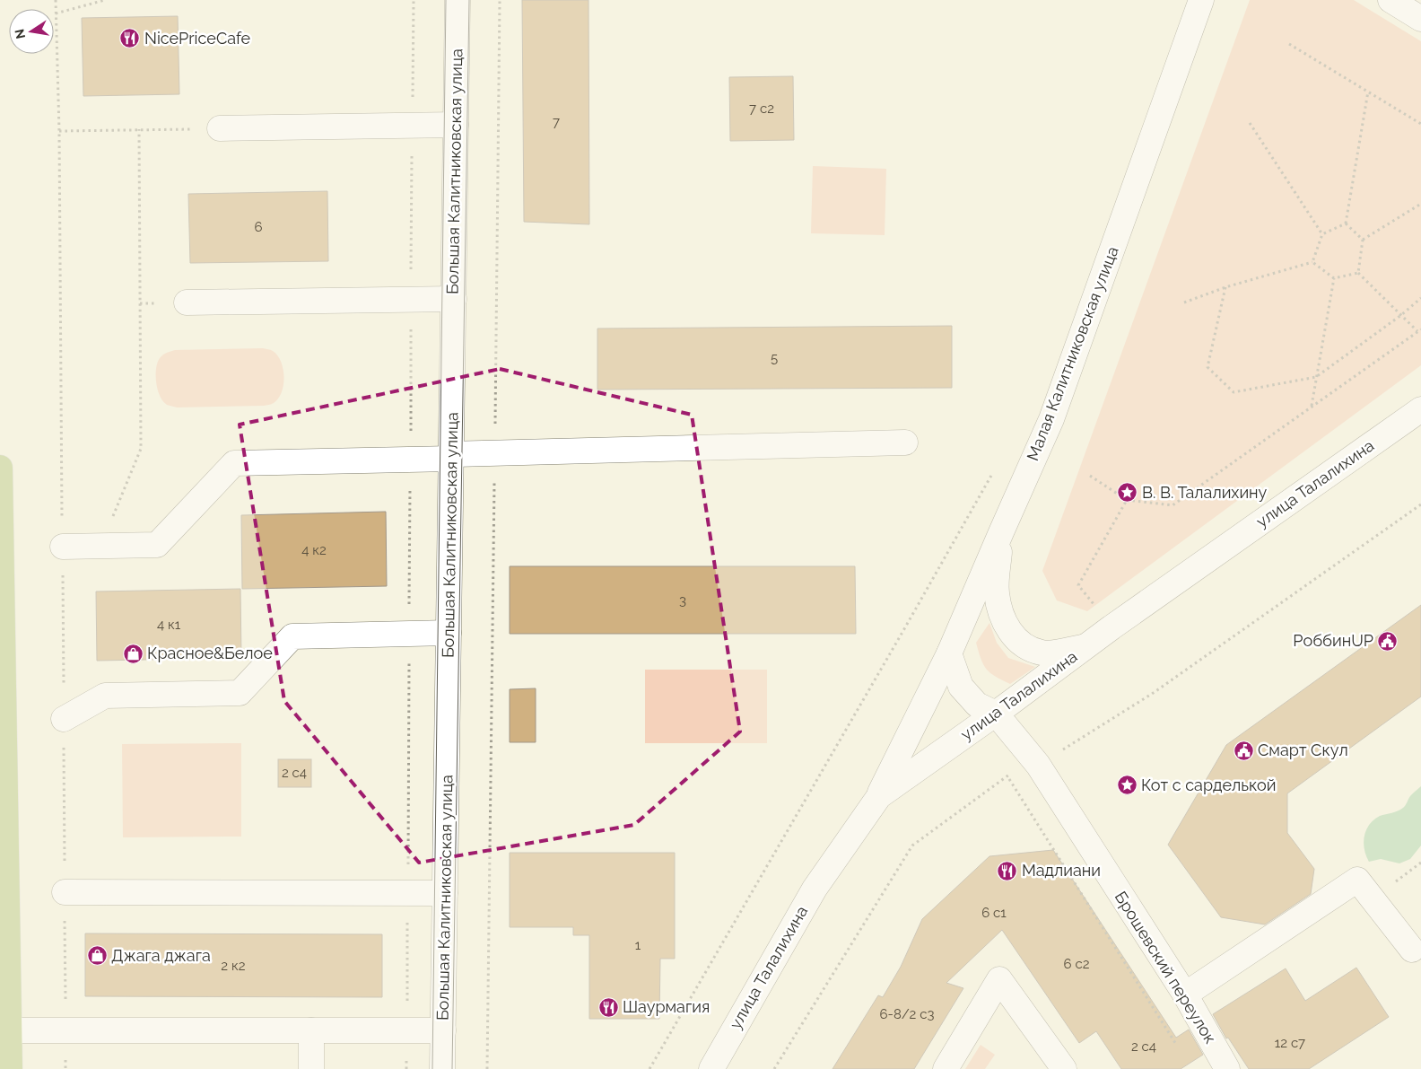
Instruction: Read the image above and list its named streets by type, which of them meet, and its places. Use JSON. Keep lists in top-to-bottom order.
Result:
{
  "streets": {
    "street": [
      "Большая Калитниковская улица",
      "Малая Калитниковская улица",
      "улица Талалихина",
      "Брошевский переулок"
    ]
  },
  "crossings": [
    ["Малая Калитниковская улица", "улица Талалихина"],
    ["улица Талалихина", "Брошевский переулок"]
  ],
  "places": {
    "restaurant": ["NicePriceCafe", "Мадлиани", "Шаурмагия"],
    "place": ["В. В. Талалихину", "Кот с сарделькой"],
    "public building": ["РоббинUP", "Смарт Скул"],
    "shop": ["Красное&Белое", "Джага джага"]
  },
  "house_numbers": [
    "7 с2",
    "7",
    "6",
    "5",
    "4 к2",
    "3",
    "4 к1",
    "2 с4",
    "6 с1",
    "1",
    "6 с2",
    "2 к2",
    "6-8/2 с3",
    "12 с7",
    "2 с4"
  ],
  "north": "left"
}
